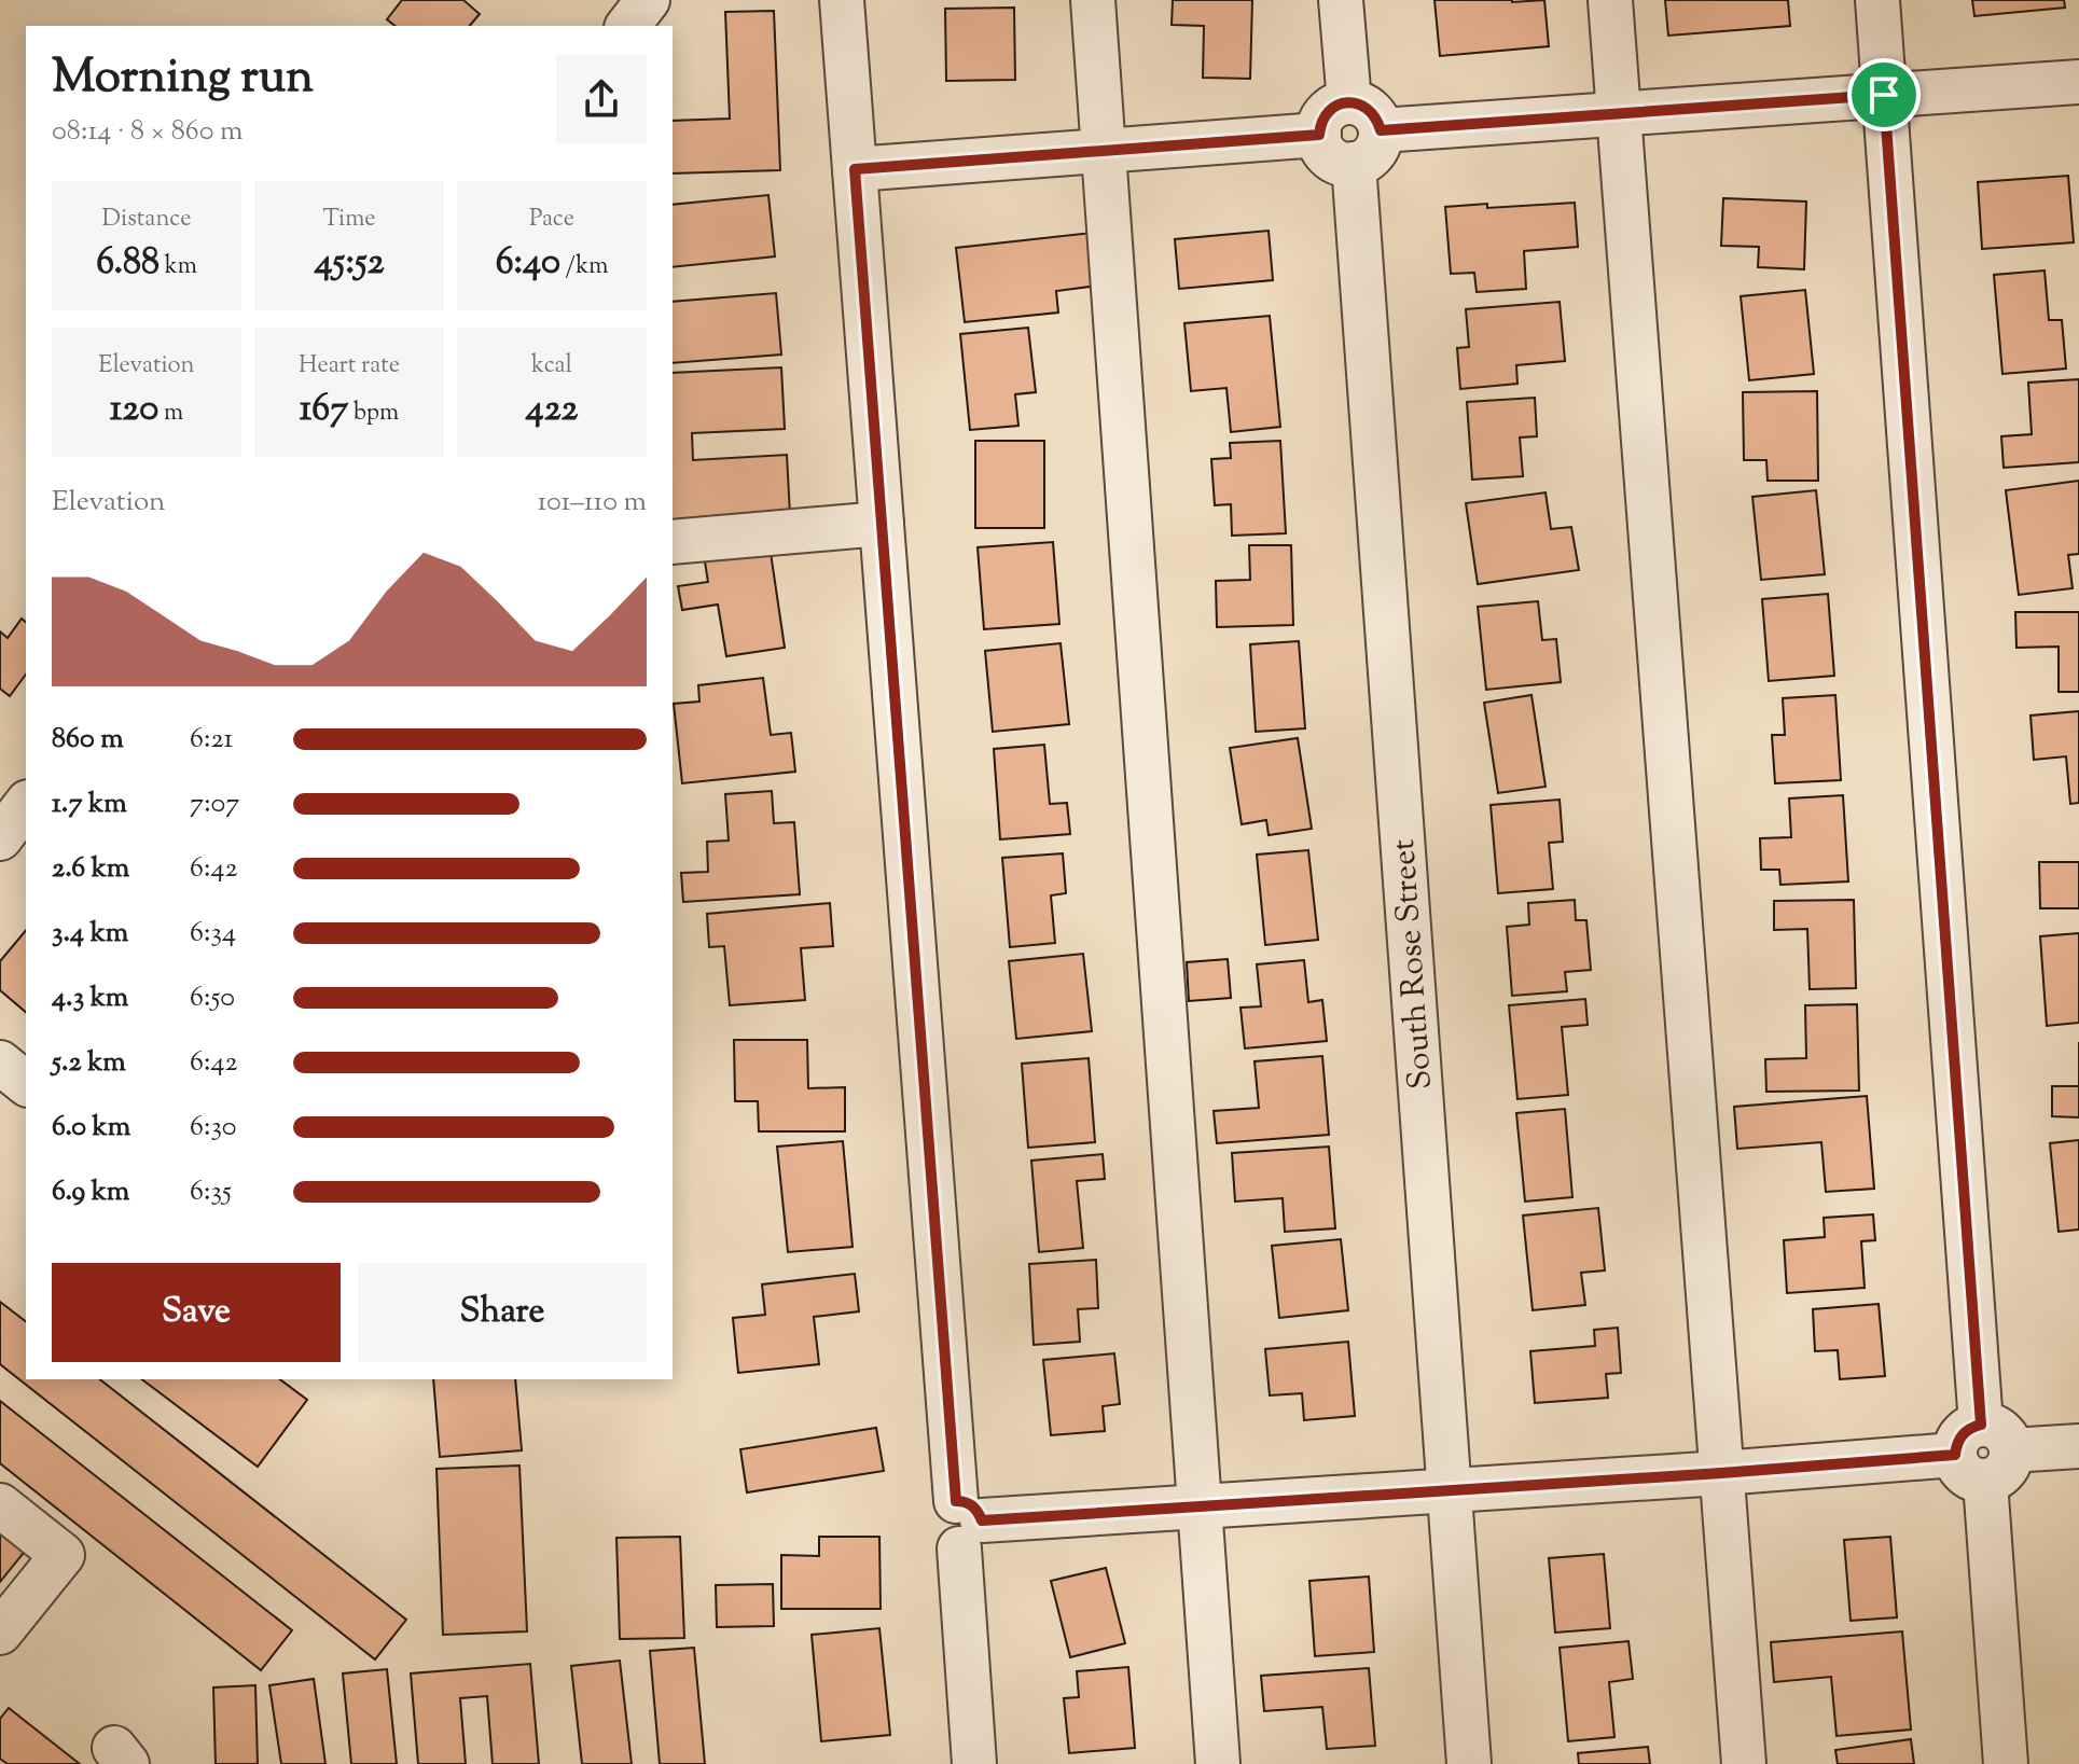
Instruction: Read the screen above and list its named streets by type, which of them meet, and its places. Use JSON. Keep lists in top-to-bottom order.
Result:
{
  "streets": {
    "street": ["South Rose Street"]
  },
  "page": {
    "heading": ["Morning run", "08:14 · 8 × 860 m"],
    "stats": [
      ["Distance", "6.88 km"],
      ["Time", "45:52"],
      ["Pace", "6:40 /km"],
      ["Elevation", "120 m"],
      ["Heart rate", "167 bpm"],
      ["kcal", "422"]
    ],
    "chart": ["Elevation", "101–110 m"],
    "list": [
      {
        "name": "860 m",
        "note": "6:21"
      },
      {
        "name": "1.7 km",
        "note": "7:07"
      },
      {
        "name": "2.6 km",
        "note": "6:42"
      },
      {
        "name": "3.4 km",
        "note": "6:34"
      },
      {
        "name": "4.3 km",
        "note": "6:50"
      },
      {
        "name": "5.2 km",
        "note": "6:42"
      },
      {
        "name": "6.0 km",
        "note": "6:30"
      },
      {
        "name": "6.9 km",
        "note": "6:35"
      }
    ],
    "buttons": ["Save", "Share"]
  }
}
